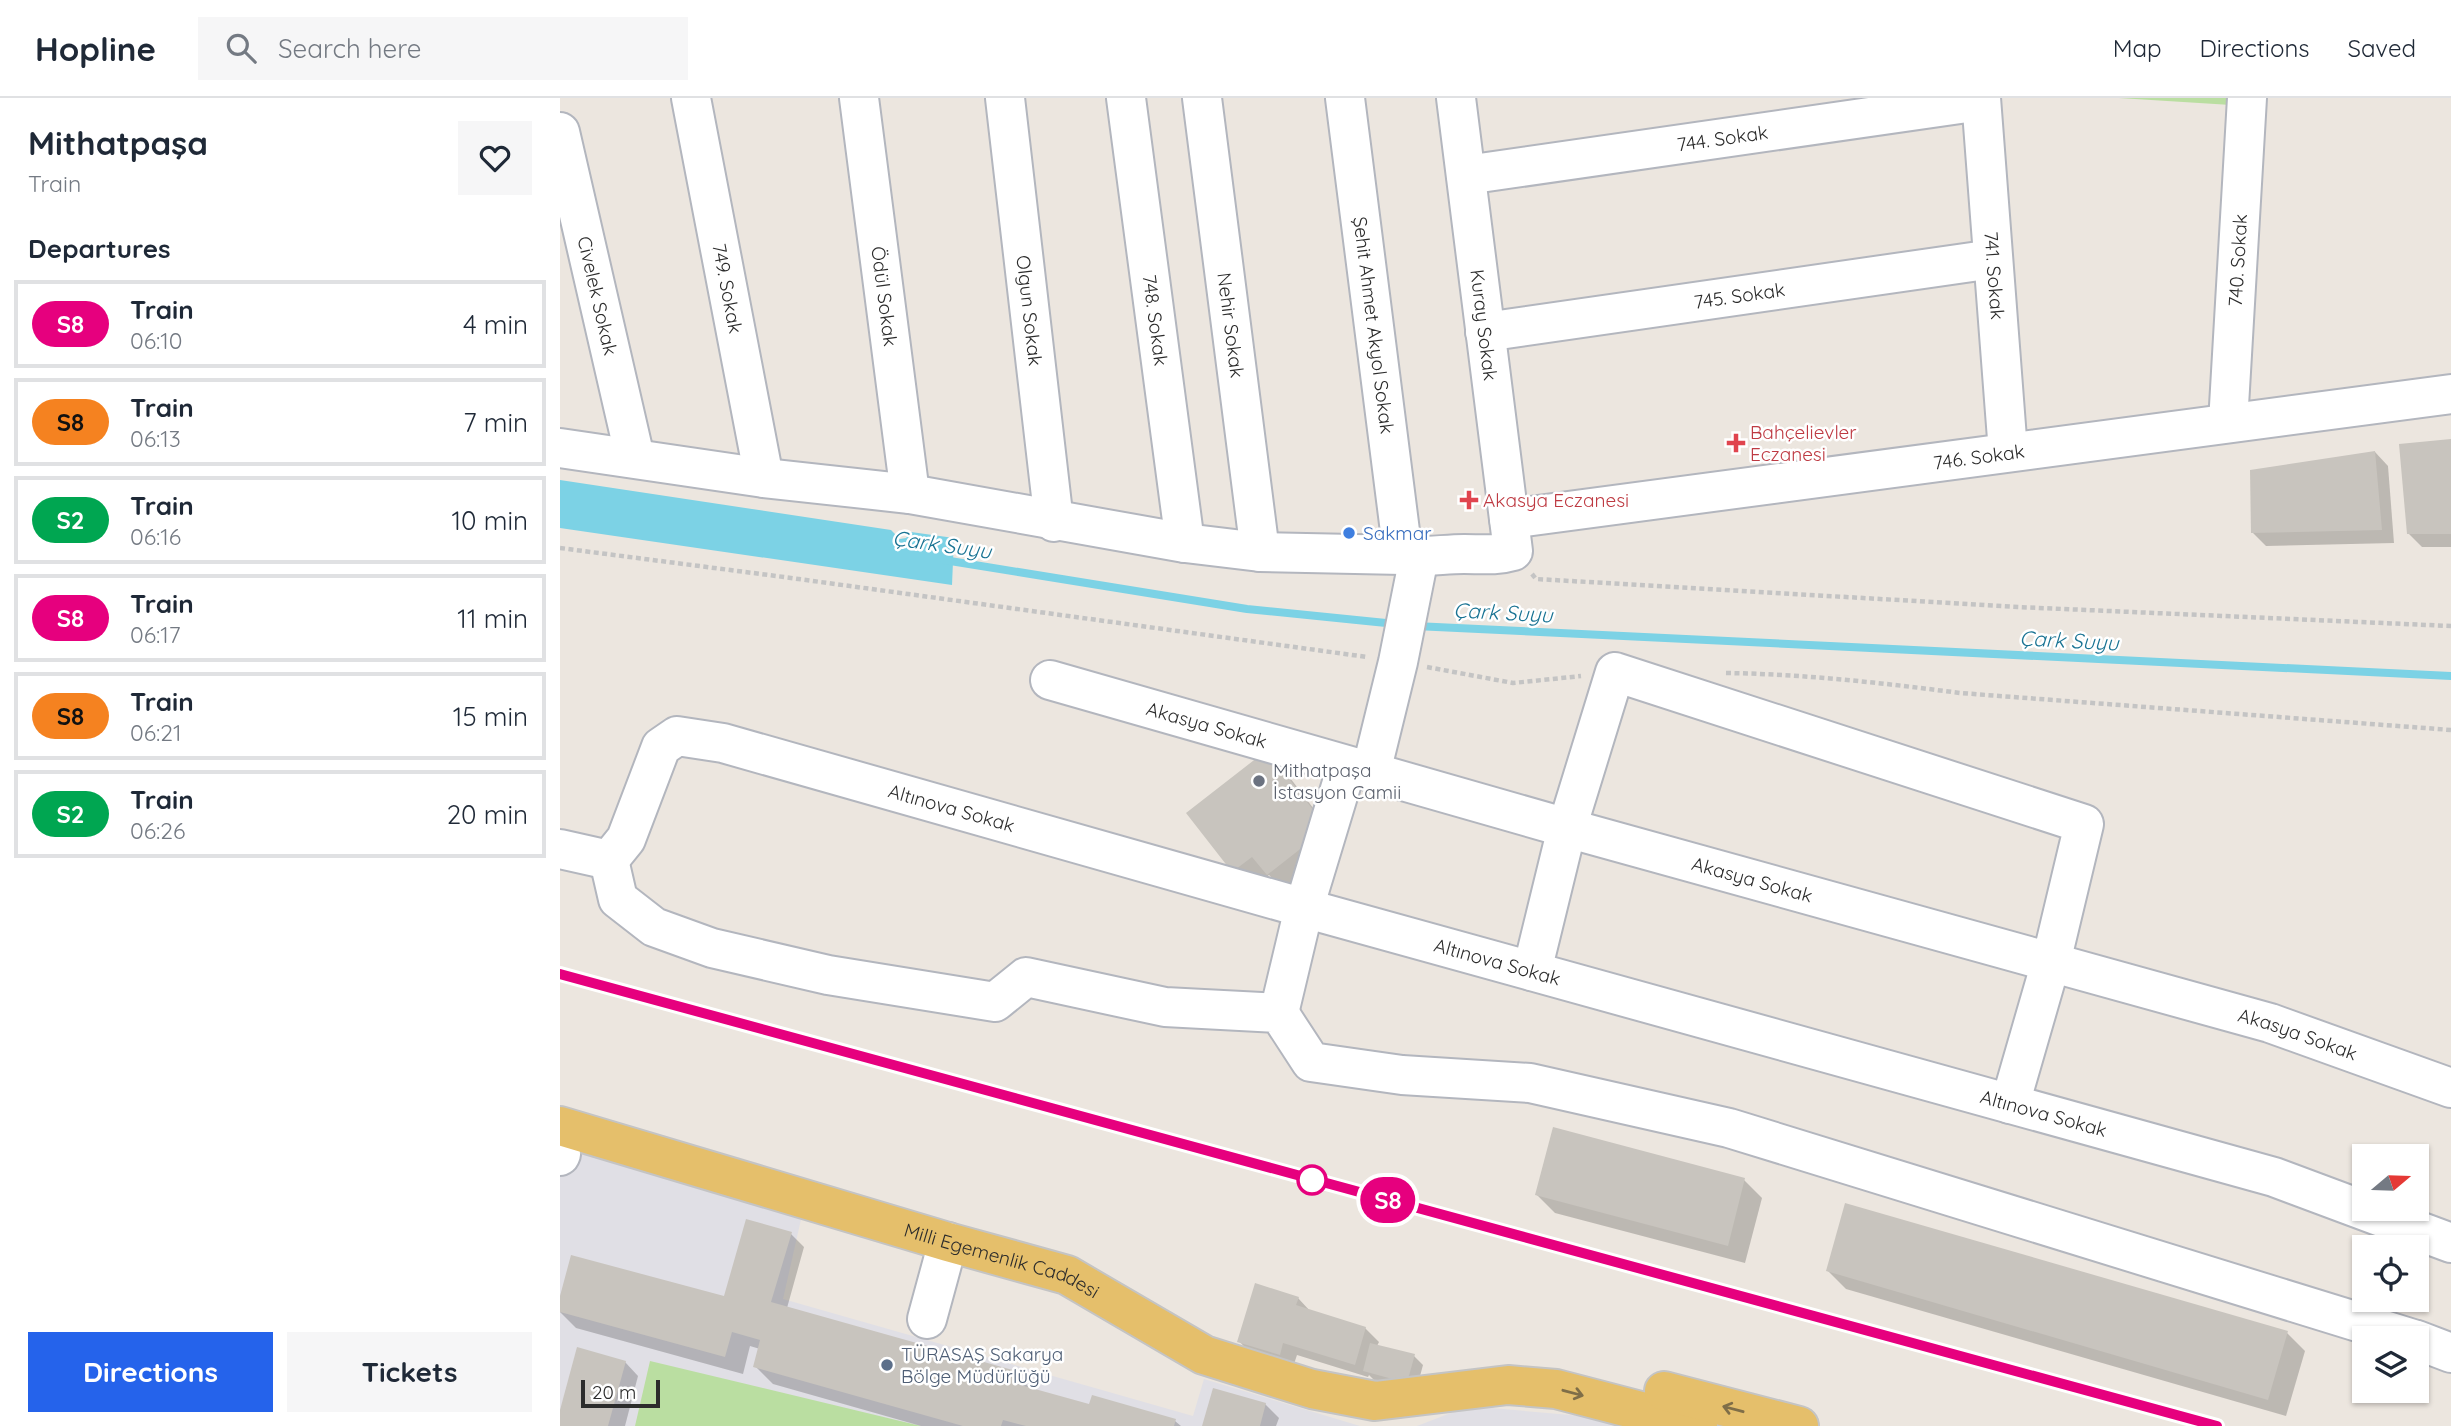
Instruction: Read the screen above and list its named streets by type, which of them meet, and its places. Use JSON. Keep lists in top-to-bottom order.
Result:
{
  "streets": {
    "main road": ["Milli Egemenlik Caddesi"],
    "street": [
      "744. Sokak",
      "740. Sokak",
      "741. Sokak",
      "749. Sokak",
      "Civelek Sokak",
      "745. Sokak",
      "Ödül Sokak",
      "Olgun Sokak",
      "748. Sokak",
      "Nehir Sokak",
      "Kuray Sokak",
      "Şehit Ahmet Akyol Sokak",
      "746. Sokak",
      "Akasya Sokak",
      "Altınova Sokak"
    ]
  },
  "crossings": [
    ["744. Sokak", "741. Sokak"],
    ["744. Sokak", "Kuray Sokak"],
    ["740. Sokak", "746. Sokak"],
    ["741. Sokak", "745. Sokak"],
    ["741. Sokak", "746. Sokak"],
    ["749. Sokak", "746. Sokak"],
    ["Civelek Sokak", "746. Sokak"],
    ["745. Sokak", "Kuray Sokak"],
    ["Ödül Sokak", "746. Sokak"],
    ["Olgun Sokak", "746. Sokak"],
    ["748. Sokak", "746. Sokak"],
    ["Nehir Sokak", "746. Sokak"],
    ["Kuray Sokak", "746. Sokak"],
    ["Şehit Ahmet Akyol Sokak", "746. Sokak"],
    ["Şehit Ahmet Akyol Sokak", "Akasya Sokak"],
    ["Şehit Ahmet Akyol Sokak", "Altınova Sokak"]
  ],
  "water": ["Çark Suyu"],
  "places": {
    "health": ["Bahçelievler Eczanesi", "Akasya Eczanesi"],
    "other": ["Sakmar", "Mithatpaşa İstasyon Camii", "TÜRASAŞ Sakarya Bölge Müdürlüğü"]
  },
  "scale_bar": "20 m",
  "north": "right",
  "page": {
    "header": "Hopline",
    "search": "Search here",
    "nav": ["Map", "Directions", "Saved"],
    "heading": [
      ["Mithatpaşa", "Train"],
      "Departures"
    ],
    "on_map": "S8",
    "list": [
      {
        "mark": "S8",
        "name": "Train",
        "note": "06:10",
        "value": "4 min"
      },
      {
        "mark": "S8",
        "name": "Train",
        "note": "06:13",
        "value": "7 min"
      },
      {
        "mark": "S2",
        "name": "Train",
        "note": "06:16",
        "value": "10 min"
      },
      {
        "mark": "S8",
        "name": "Train",
        "note": "06:17",
        "value": "11 min"
      },
      {
        "mark": "S8",
        "name": "Train",
        "note": "06:21",
        "value": "15 min"
      },
      {
        "mark": "S2",
        "name": "Train",
        "note": "06:26",
        "value": "20 min"
      }
    ],
    "buttons": ["Directions", "Tickets"],
    "scale": "20 m"
  }
}
